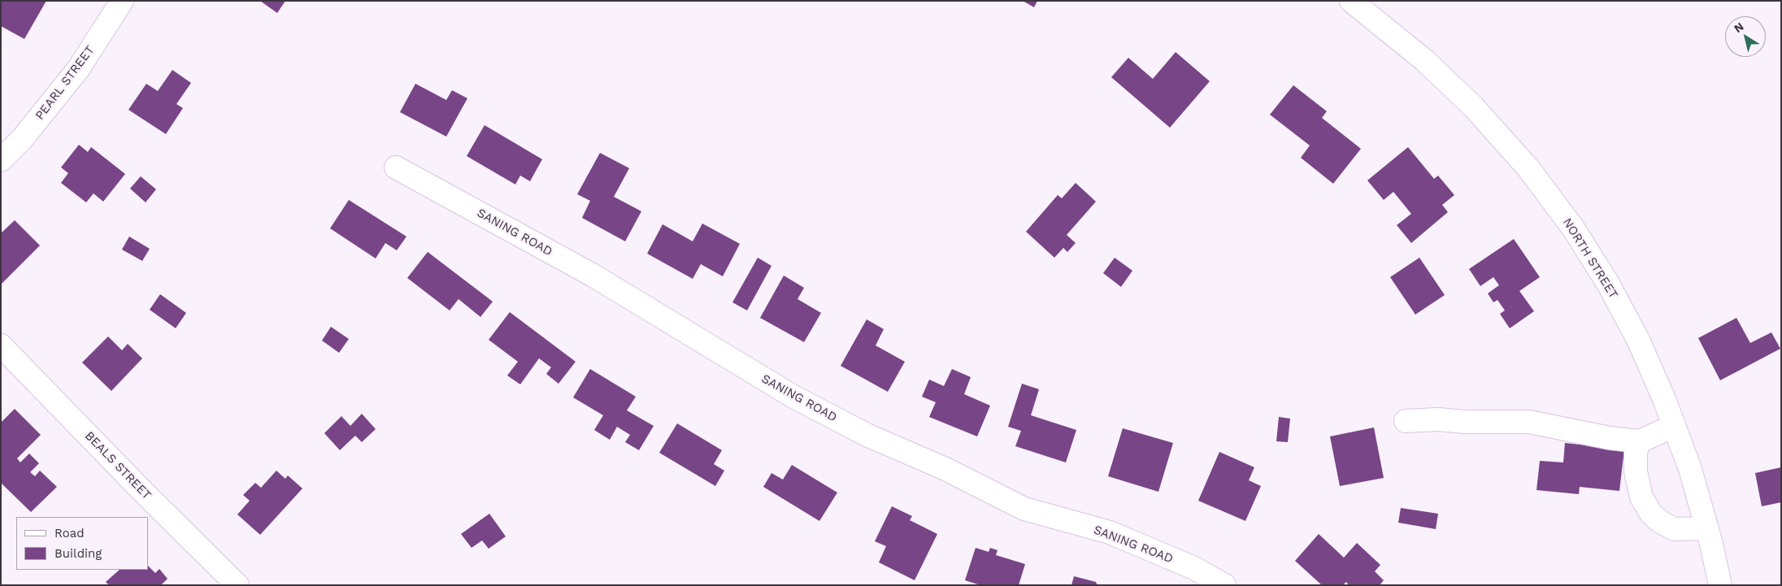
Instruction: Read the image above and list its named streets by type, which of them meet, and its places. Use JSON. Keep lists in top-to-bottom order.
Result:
{
  "streets": {
    "street": [
      "PEARL STREET",
      "SANING ROAD",
      "NORTH STREET",
      "BEALS STREET"
    ]
  },
  "legend": ["Road", "Building"],
  "north": "top left"
}
